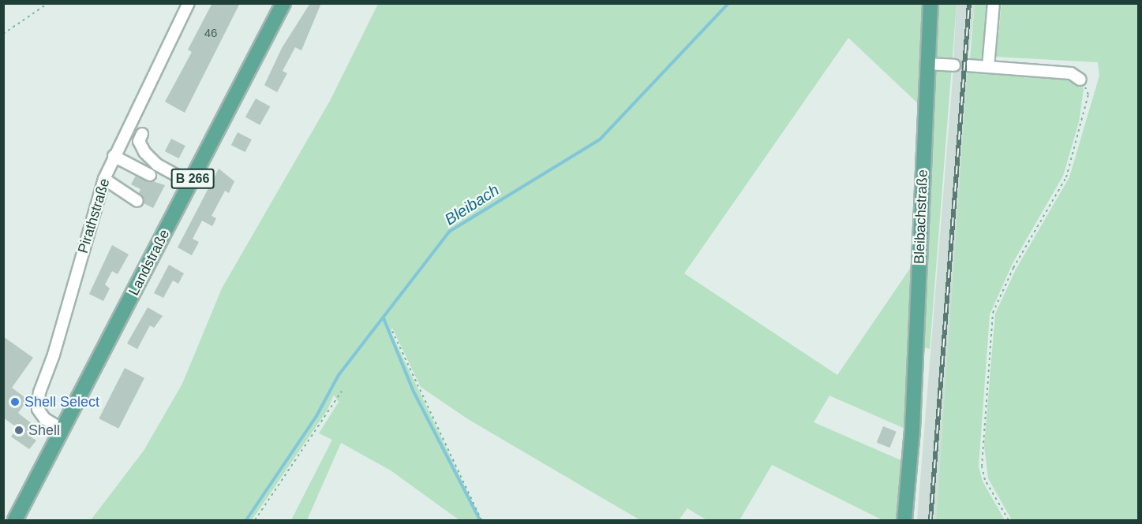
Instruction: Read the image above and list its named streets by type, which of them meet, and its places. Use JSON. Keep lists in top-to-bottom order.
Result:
{
  "streets": {
    "main road": ["B 266", "Bleibachstraße", "Landstraße"],
    "street": ["Pirathstraße"]
  },
  "crossings": [
    ["Pirathstraße", "Landstraße"]
  ],
  "water": ["Bleibach"],
  "places": ["Shell Select", "Shell"],
  "house_numbers": ["46"]
}
